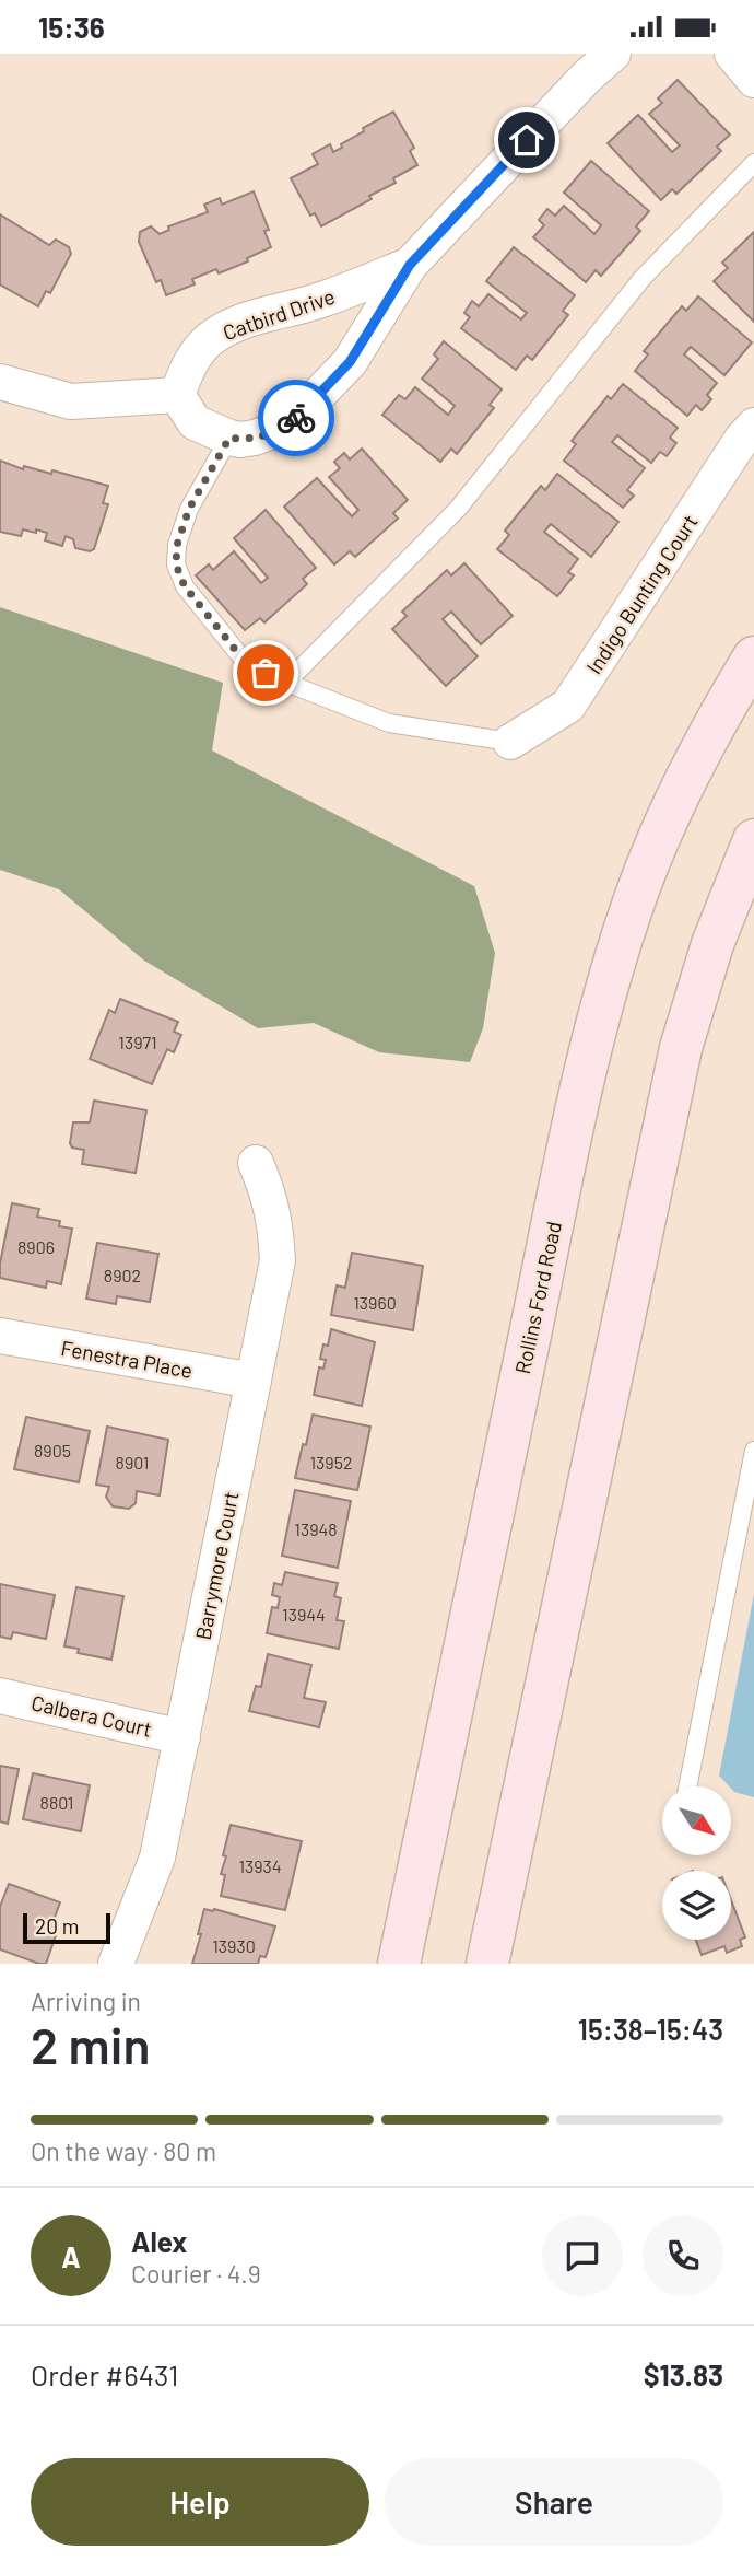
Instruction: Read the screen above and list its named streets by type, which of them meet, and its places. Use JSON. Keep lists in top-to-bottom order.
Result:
{
  "streets": {
    "main road": ["Rollins Ford Road"],
    "street": [
      "Catbird Drive",
      "Indigo Bunting Court",
      "Fenestra Place",
      "Barrymore Court",
      "Calbera Court"
    ]
  },
  "crossings": [
    ["Fenestra Place", "Barrymore Court"],
    ["Barrymore Court", "Calbera Court"]
  ],
  "house_numbers": [
    "13971",
    "8906",
    "8902",
    "13960",
    "8905",
    "8901",
    "13952",
    "13948",
    "13944",
    "8801",
    "13934",
    "13930"
  ],
  "scale_bar": "20 m",
  "north": "bottom right",
  "page": {
    "status": "15:36",
    "scale": "20 m",
    "heading": ["2 min", "Arriving in", "15:38–15:43"],
    "panel": [
      "Alex",
      "Courier · 4.9",
      "Order #6431",
      "$13.83"
    ],
    "bar": "On the way · 80 m",
    "round": "A",
    "buttons": ["Help", "Share"]
  }
}
